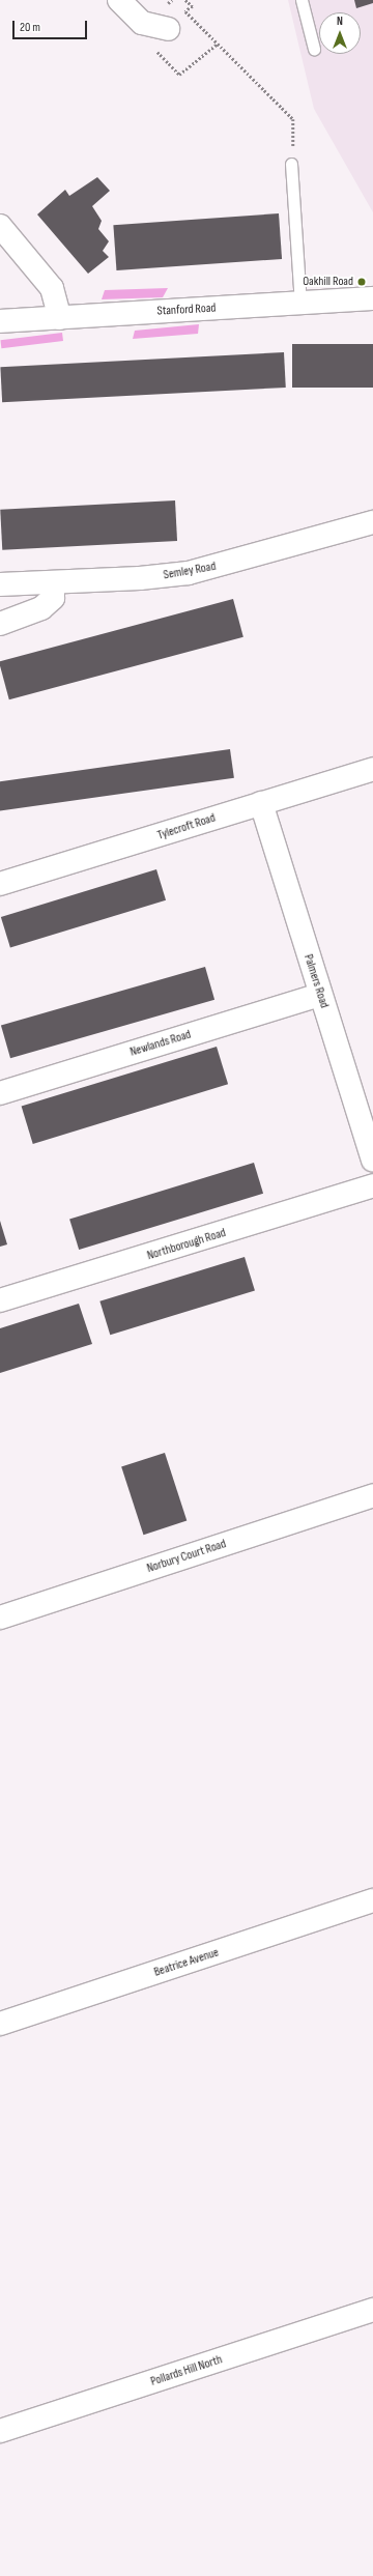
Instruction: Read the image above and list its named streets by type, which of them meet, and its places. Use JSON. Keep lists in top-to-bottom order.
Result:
{
  "streets": {
    "street": [
      "Stanford Road",
      "Semley Road",
      "Tylecroft Road",
      "Palmers Road",
      "Newlands Road",
      "Northborough Road",
      "Norbury Court Road",
      "Beatrice Avenue",
      "Pollards Hill North"
    ]
  },
  "crossings": [
    ["Tylecroft Road", "Palmers Road"],
    ["Palmers Road", "Newlands Road"]
  ],
  "places": ["Oakhill Road"],
  "scale_bar": "20 m",
  "north": "top"
}
